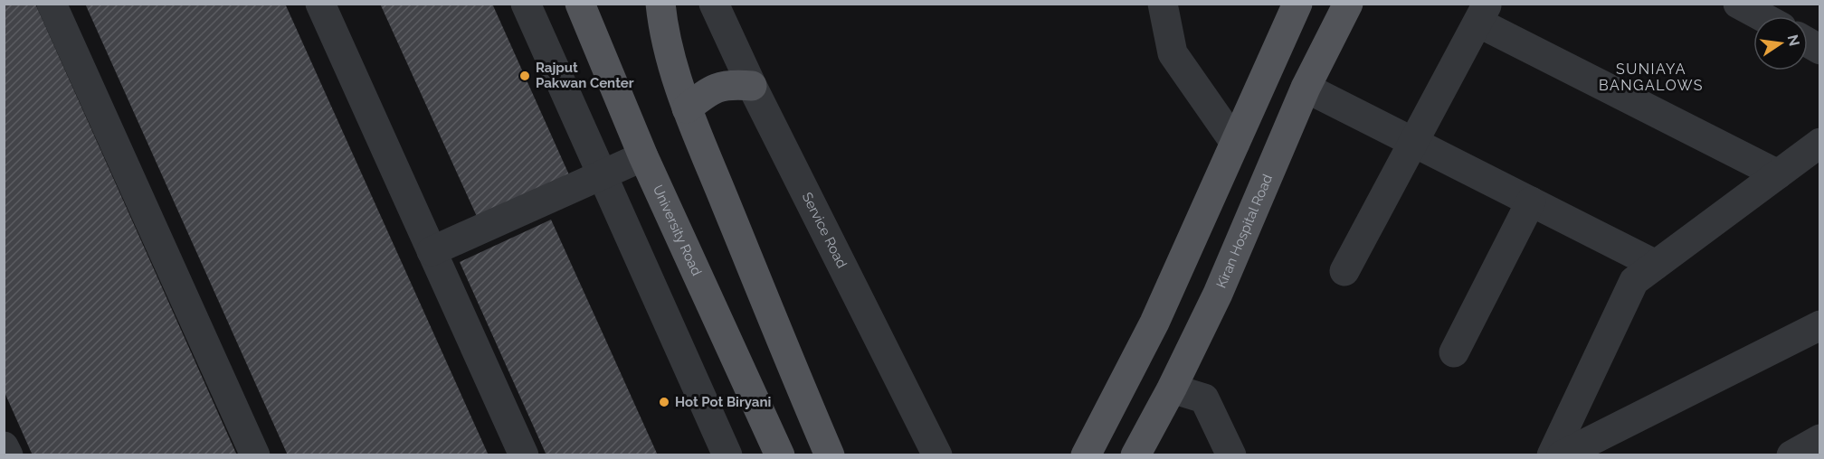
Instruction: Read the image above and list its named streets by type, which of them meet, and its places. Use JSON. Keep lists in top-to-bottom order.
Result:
{
  "streets": {
    "main road": ["University Road", "Kiran Hospital Road"],
    "street": ["Service Road"]
  },
  "districts": ["SUNIAYA BANGALOWS"],
  "places": ["Rajput Pakwan Center", "Hot Pot Biryani"],
  "north": "right"
}
